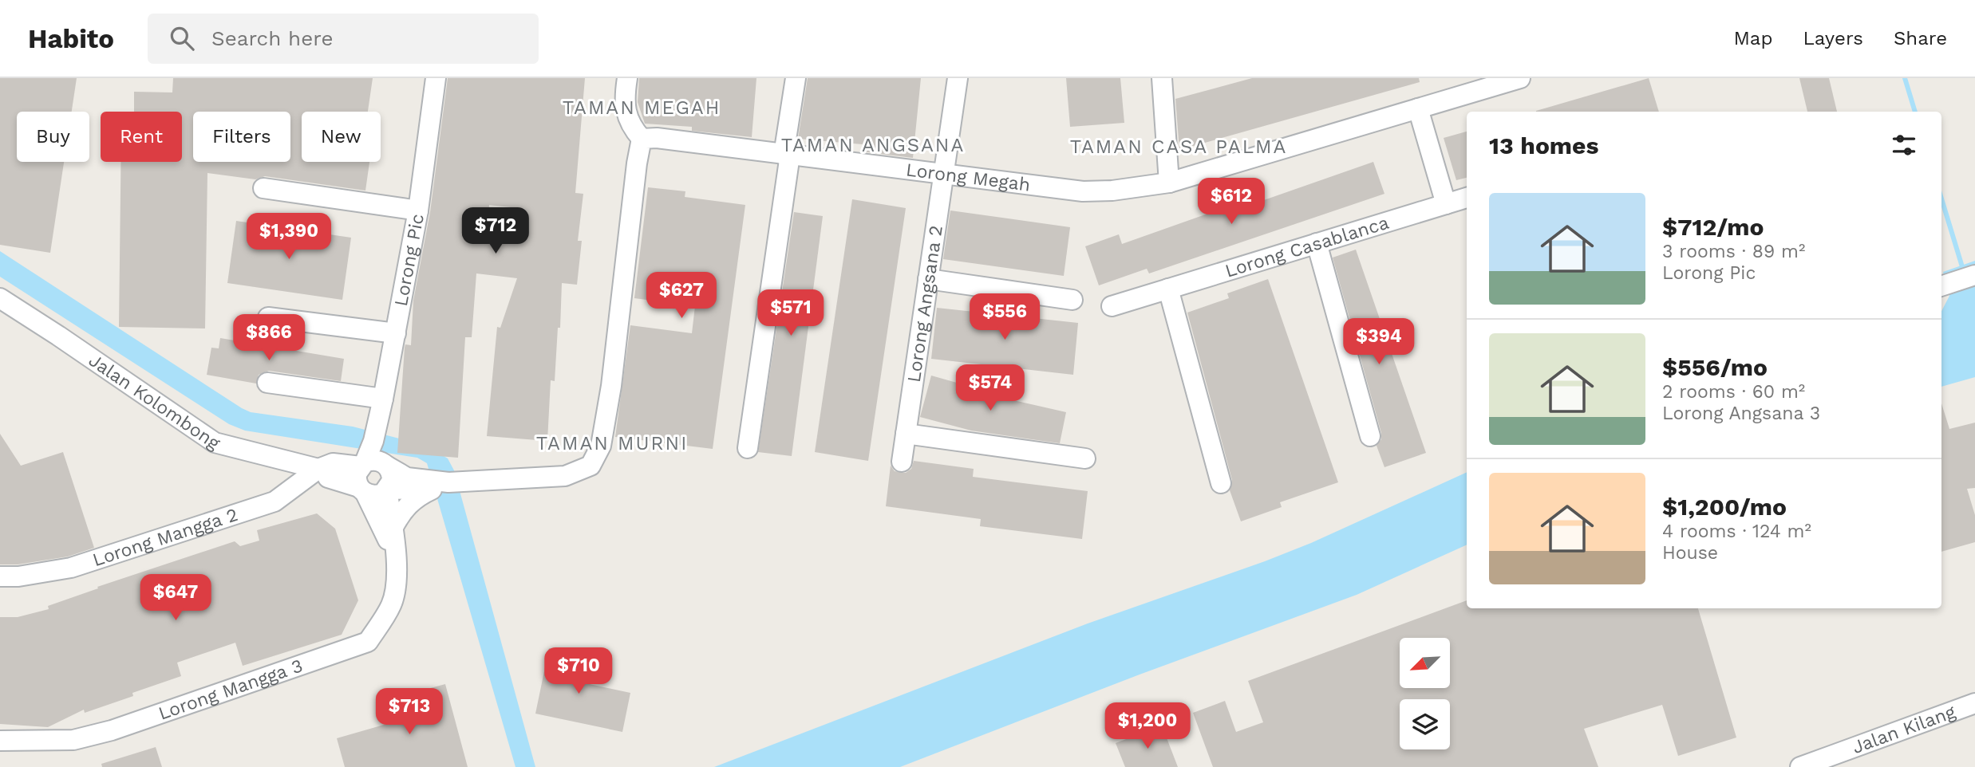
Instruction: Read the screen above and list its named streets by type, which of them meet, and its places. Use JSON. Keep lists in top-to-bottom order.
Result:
{
  "streets": {
    "street": [
      "Lorong Megah",
      "Lorong Casablanca",
      "Lorong Pic",
      "Lorong Angsana 2",
      "Jalan Kolombong",
      "Lorong Mangga 2",
      "Lorong Mangga 3",
      "Jalan Kilang"
    ]
  },
  "crossings": [
    ["Lorong Megah", "Lorong Angsana 2"],
    ["Lorong Pic", "Jalan Kolombong"],
    ["Lorong Pic", "Lorong Mangga 3"],
    ["Jalan Kolombong", "Lorong Mangga 2"],
    ["Jalan Kolombong", "Lorong Mangga 3"]
  ],
  "districts": [
    "TAMAN MEGAH",
    "TAMAN ANGSANA",
    "TAMAN CASA PALMA",
    "TAMAN MURNI"
  ],
  "north": "bottom left",
  "page": {
    "header": "Habito",
    "search": "Search here",
    "nav": ["Map", "Layers", "Share"],
    "chip": [
      "Buy",
      "Rent",
      "Filters",
      "New"
    ],
    "heading": "13 homes",
    "price": [
      "$612",
      "$712",
      "$1,390",
      "$627",
      "$571",
      "$556",
      "$866",
      "$394",
      "$574",
      "$647",
      "$710",
      "$713",
      "$1,200"
    ],
    "list": [
      {
        "name": "$712/mo",
        "note": "3 rooms · 89 m² · Lorong Pic"
      },
      {
        "name": "$556/mo",
        "note": "2 rooms · 60 m² · Lorong Angsana 3"
      },
      {
        "name": "$1,200/mo",
        "note": "4 rooms · 124 m² · House"
      }
    ]
  }
}
